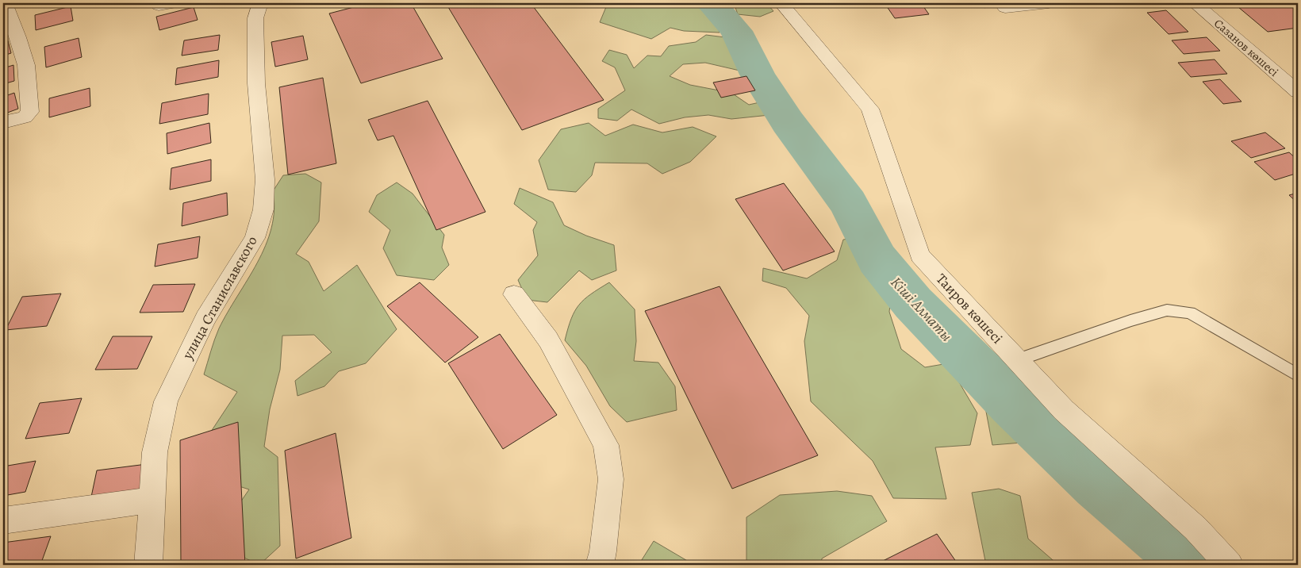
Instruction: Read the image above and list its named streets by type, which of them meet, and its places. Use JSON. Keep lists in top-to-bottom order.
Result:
{
  "streets": {
    "street": ["Сазанов көшесі", "улица Станиславского", "Таиров көшесі"]
  },
  "water": ["Кіші Алматы"]
}
